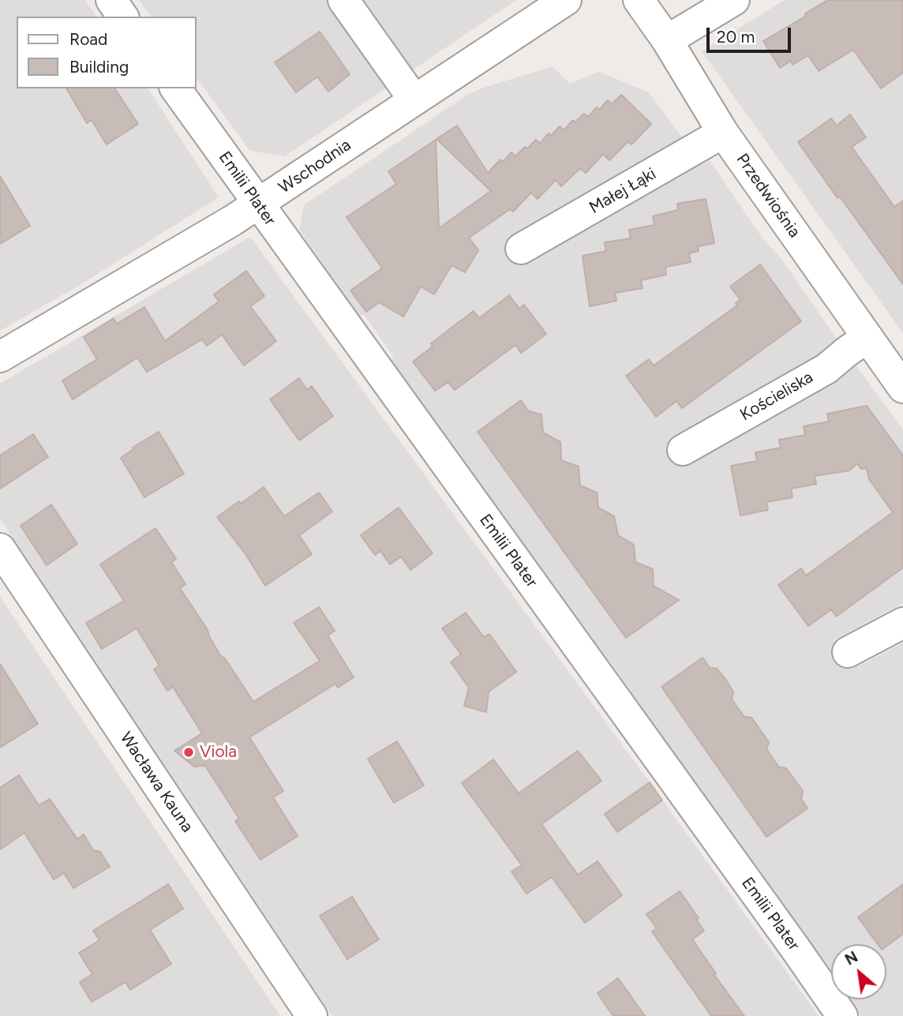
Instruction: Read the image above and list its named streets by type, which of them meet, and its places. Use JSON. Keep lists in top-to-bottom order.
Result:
{
  "streets": {
    "street": [
      "Wschodnia",
      "Emilii Plater",
      "Małej Łąki",
      "Przedwiośnia",
      "Kościeliska",
      "Wacława Kauna"
    ]
  },
  "crossings": [
    ["Wschodnia", "Emilii Plater"],
    ["Małej Łąki", "Przedwiośnia"],
    ["Przedwiośnia", "Kościeliska"]
  ],
  "places": ["Viola"],
  "legend": ["Road", "Building"],
  "scale_bar": "20 m",
  "north": "top left"
}
